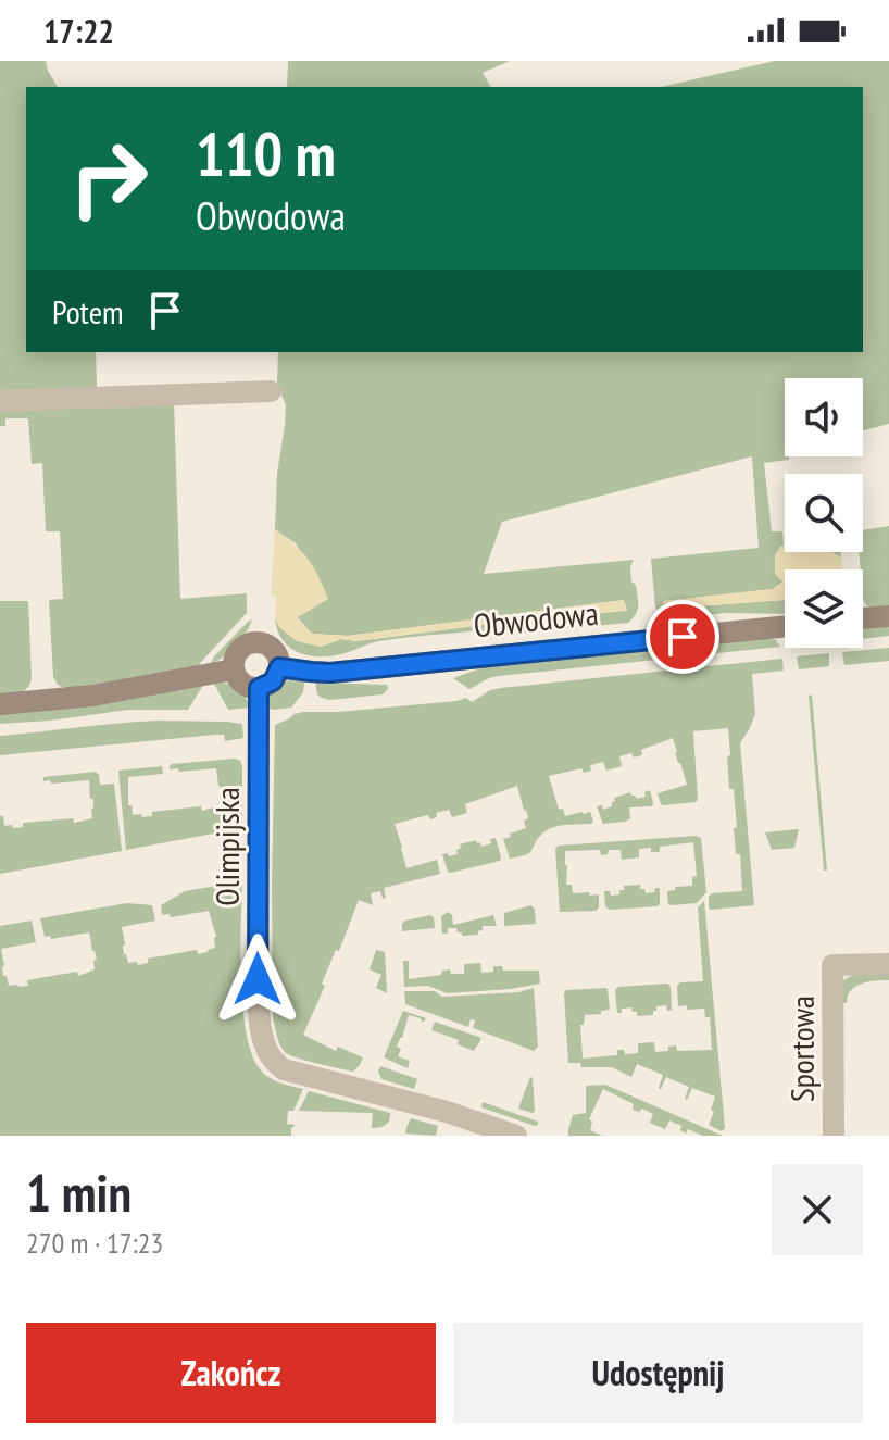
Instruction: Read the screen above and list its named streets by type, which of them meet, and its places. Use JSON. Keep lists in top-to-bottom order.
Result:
{
  "streets": {
    "main road": ["Obwodowa"],
    "street": ["Olimpijska", "Sportowa"]
  },
  "crossings": [
    ["Obwodowa", "Olimpijska"]
  ],
  "page": {
    "status": "17:22",
    "turn": ["110 m", "Obwodowa"],
    "then": "Potem",
    "heading": ["1 min", "270 m · 17:23"],
    "buttons": ["Zakończ", "Udostępnij"]
  }
}
